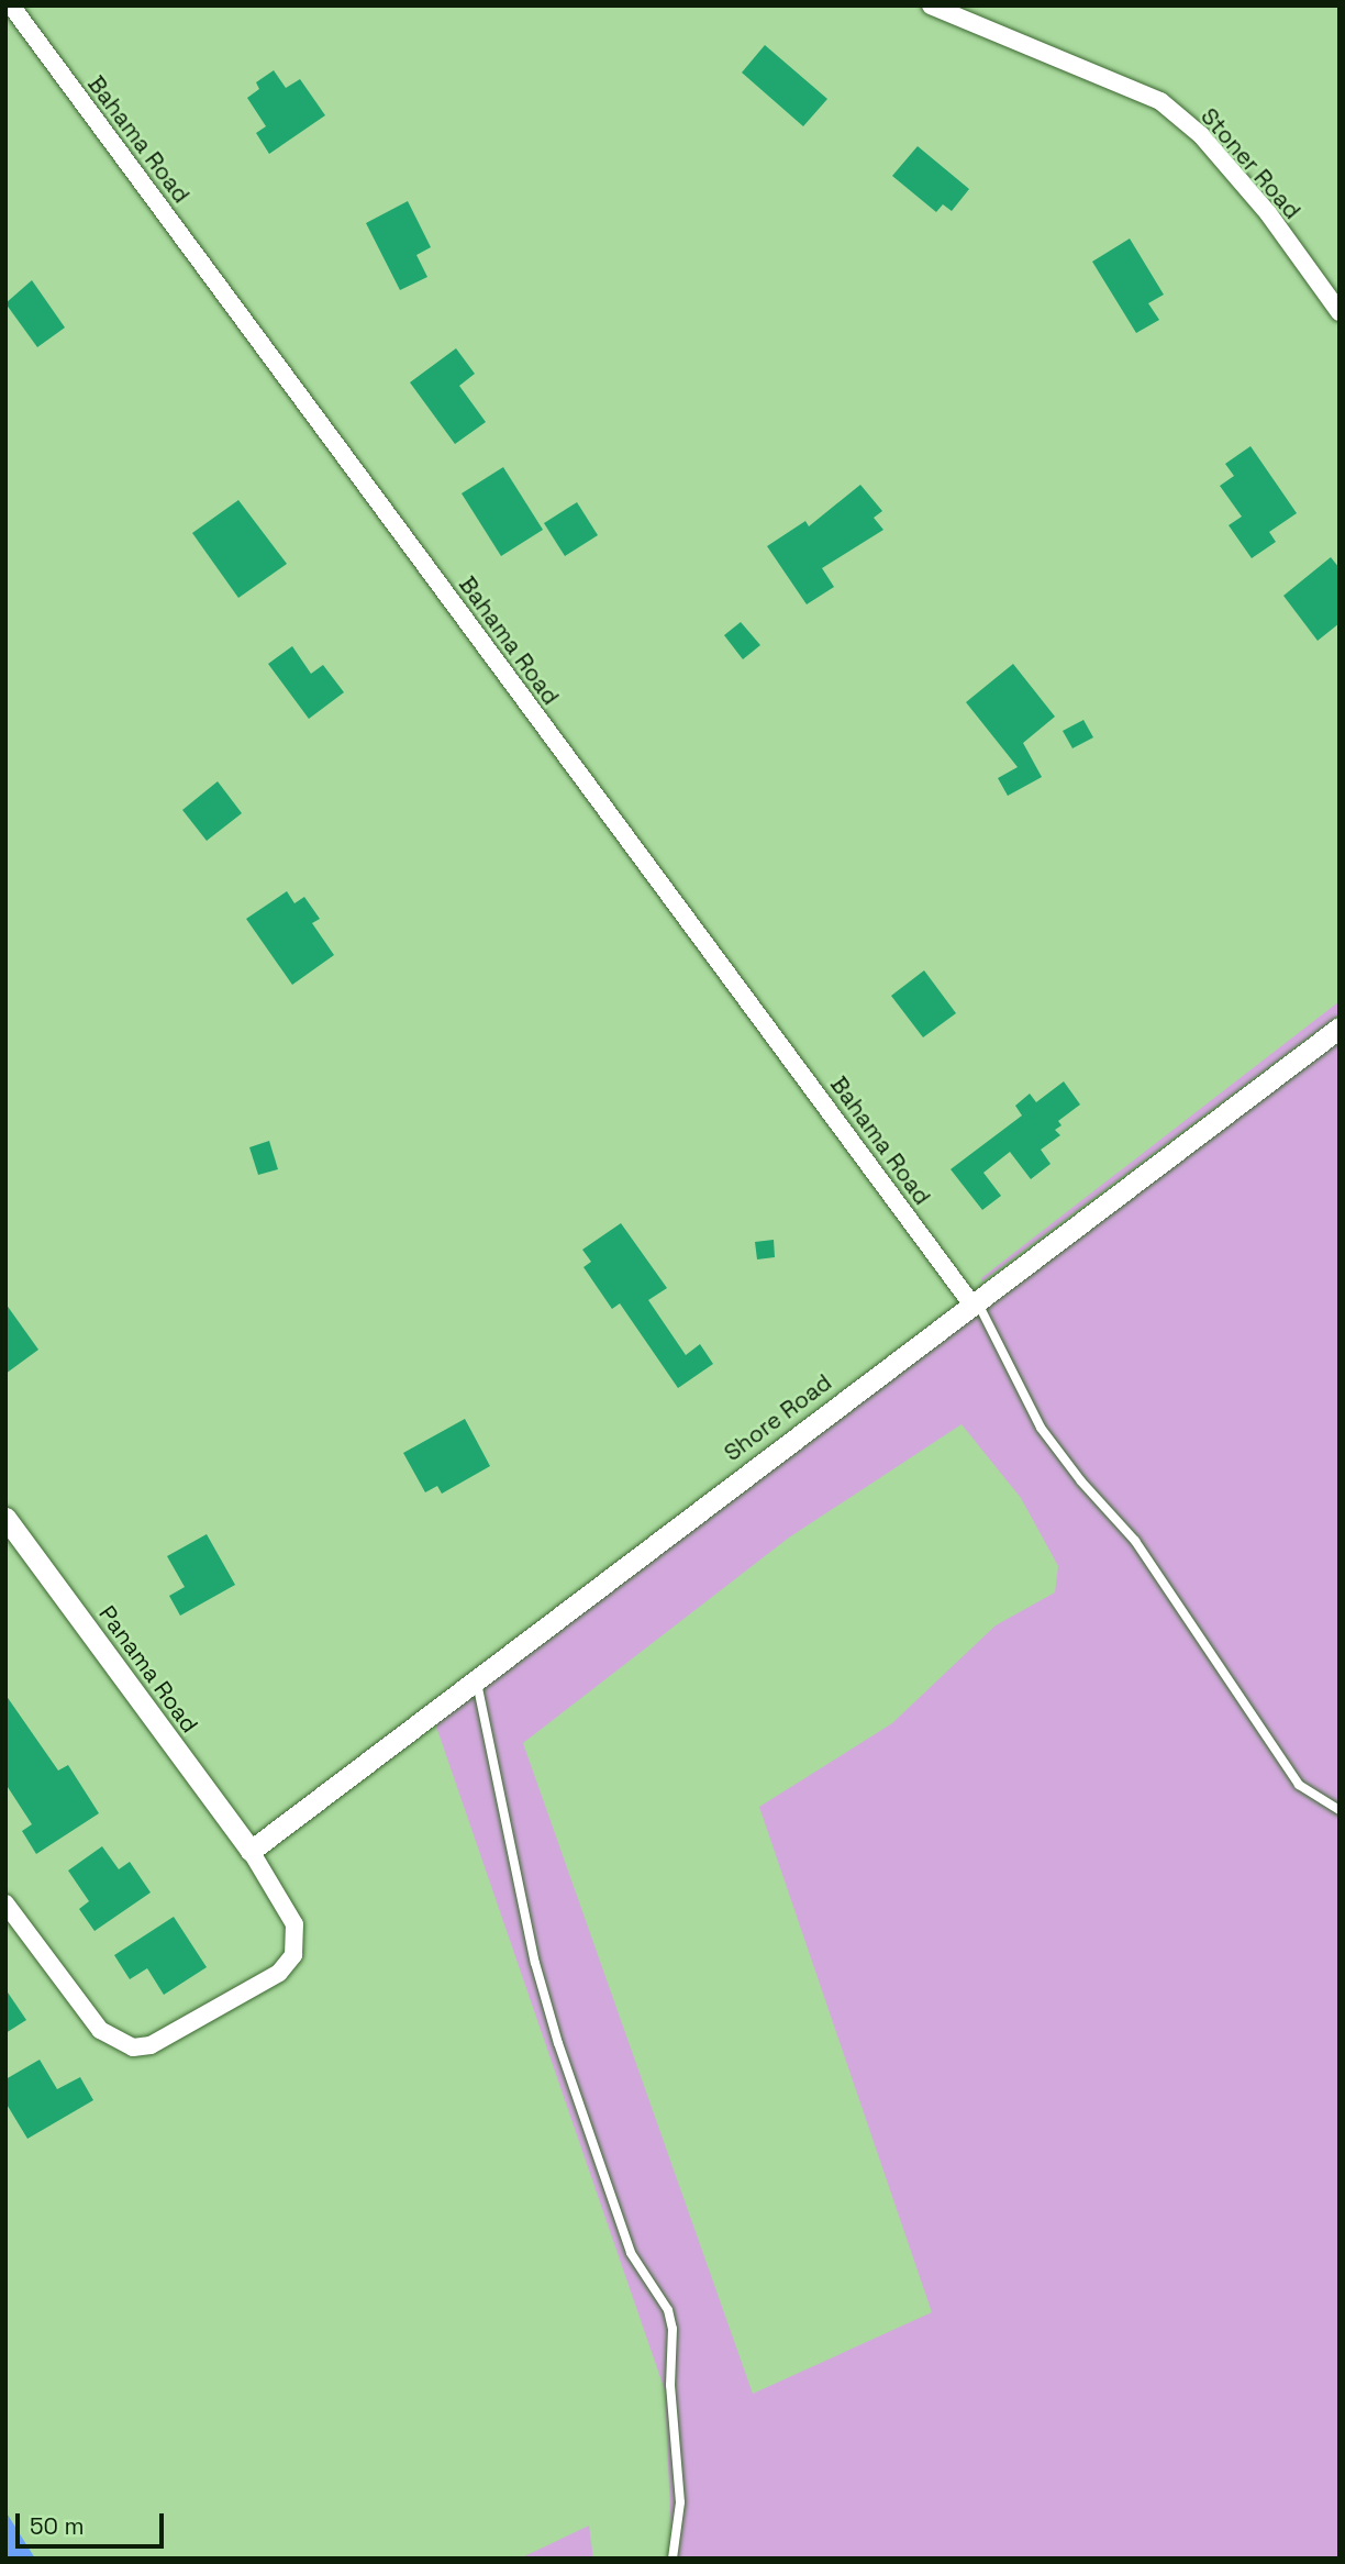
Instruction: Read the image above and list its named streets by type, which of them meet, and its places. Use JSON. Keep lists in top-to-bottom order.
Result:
{
  "streets": {
    "street": [
      "Bahama Road",
      "Stoner Road",
      "Shore Road",
      "Panama Road"
    ]
  },
  "crossings": [
    ["Bahama Road", "Shore Road"],
    ["Shore Road", "Panama Road"]
  ],
  "scale_bar": "50 m"
}
